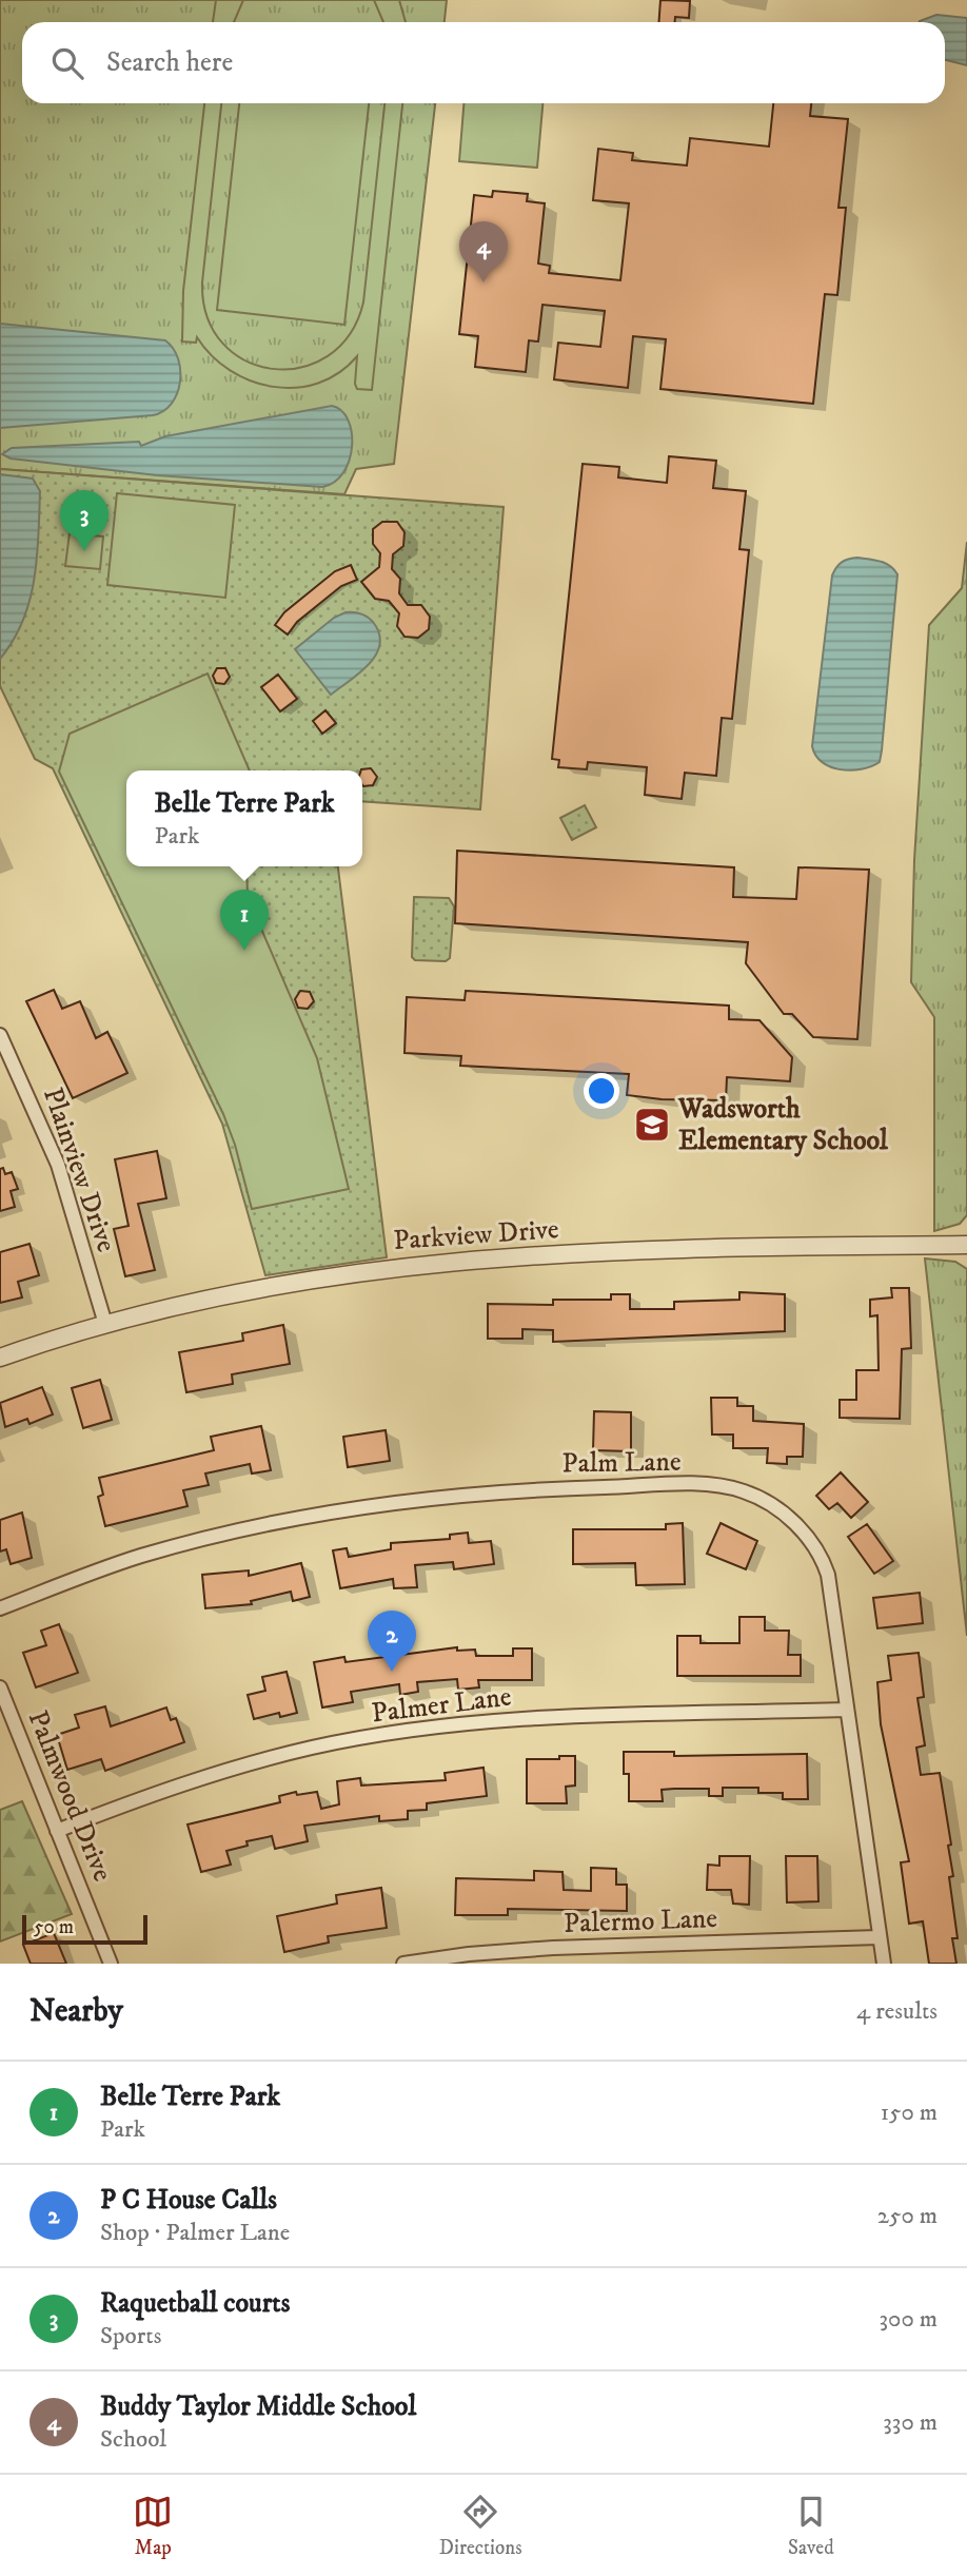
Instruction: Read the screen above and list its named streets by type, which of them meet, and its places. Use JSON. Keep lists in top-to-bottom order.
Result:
{
  "streets": {
    "street": [
      "Plainview Drive",
      "Parkview Drive",
      "Palm Lane",
      "Palmer Lane",
      "Palmwood Drive",
      "Palermo Lane"
    ]
  },
  "crossings": [
    ["Plainview Drive", "Parkview Drive"],
    ["Palm Lane", "Palmer Lane"],
    ["Palm Lane", "Palermo Lane"],
    ["Palmer Lane", "Palmwood Drive"]
  ],
  "places": {
    "school or university": ["Wadsworth Elementary School"]
  },
  "scale_bar": "50 m",
  "page": {
    "search": "Search here",
    "pins": [
      "4",
      "3",
      "1",
      "2"
    ],
    "popup": ["Belle Terre Park", "Park"],
    "scale": "50 m",
    "heading": ["Nearby", "4 results"],
    "list": [
      {
        "mark": "1",
        "name": "Belle Terre Park",
        "note": "Park",
        "value": "150 m"
      },
      {
        "mark": "2",
        "name": "P C House Calls",
        "note": "Shop · Palmer Lane",
        "value": "250 m"
      },
      {
        "mark": "3",
        "name": "Raquetball courts",
        "note": "Sports",
        "value": "300 m"
      },
      {
        "mark": "4",
        "name": "Buddy Taylor Middle School",
        "note": "School",
        "value": "330 m"
      }
    ],
    "nav": ["Map", "Directions", "Saved"]
  }
}
